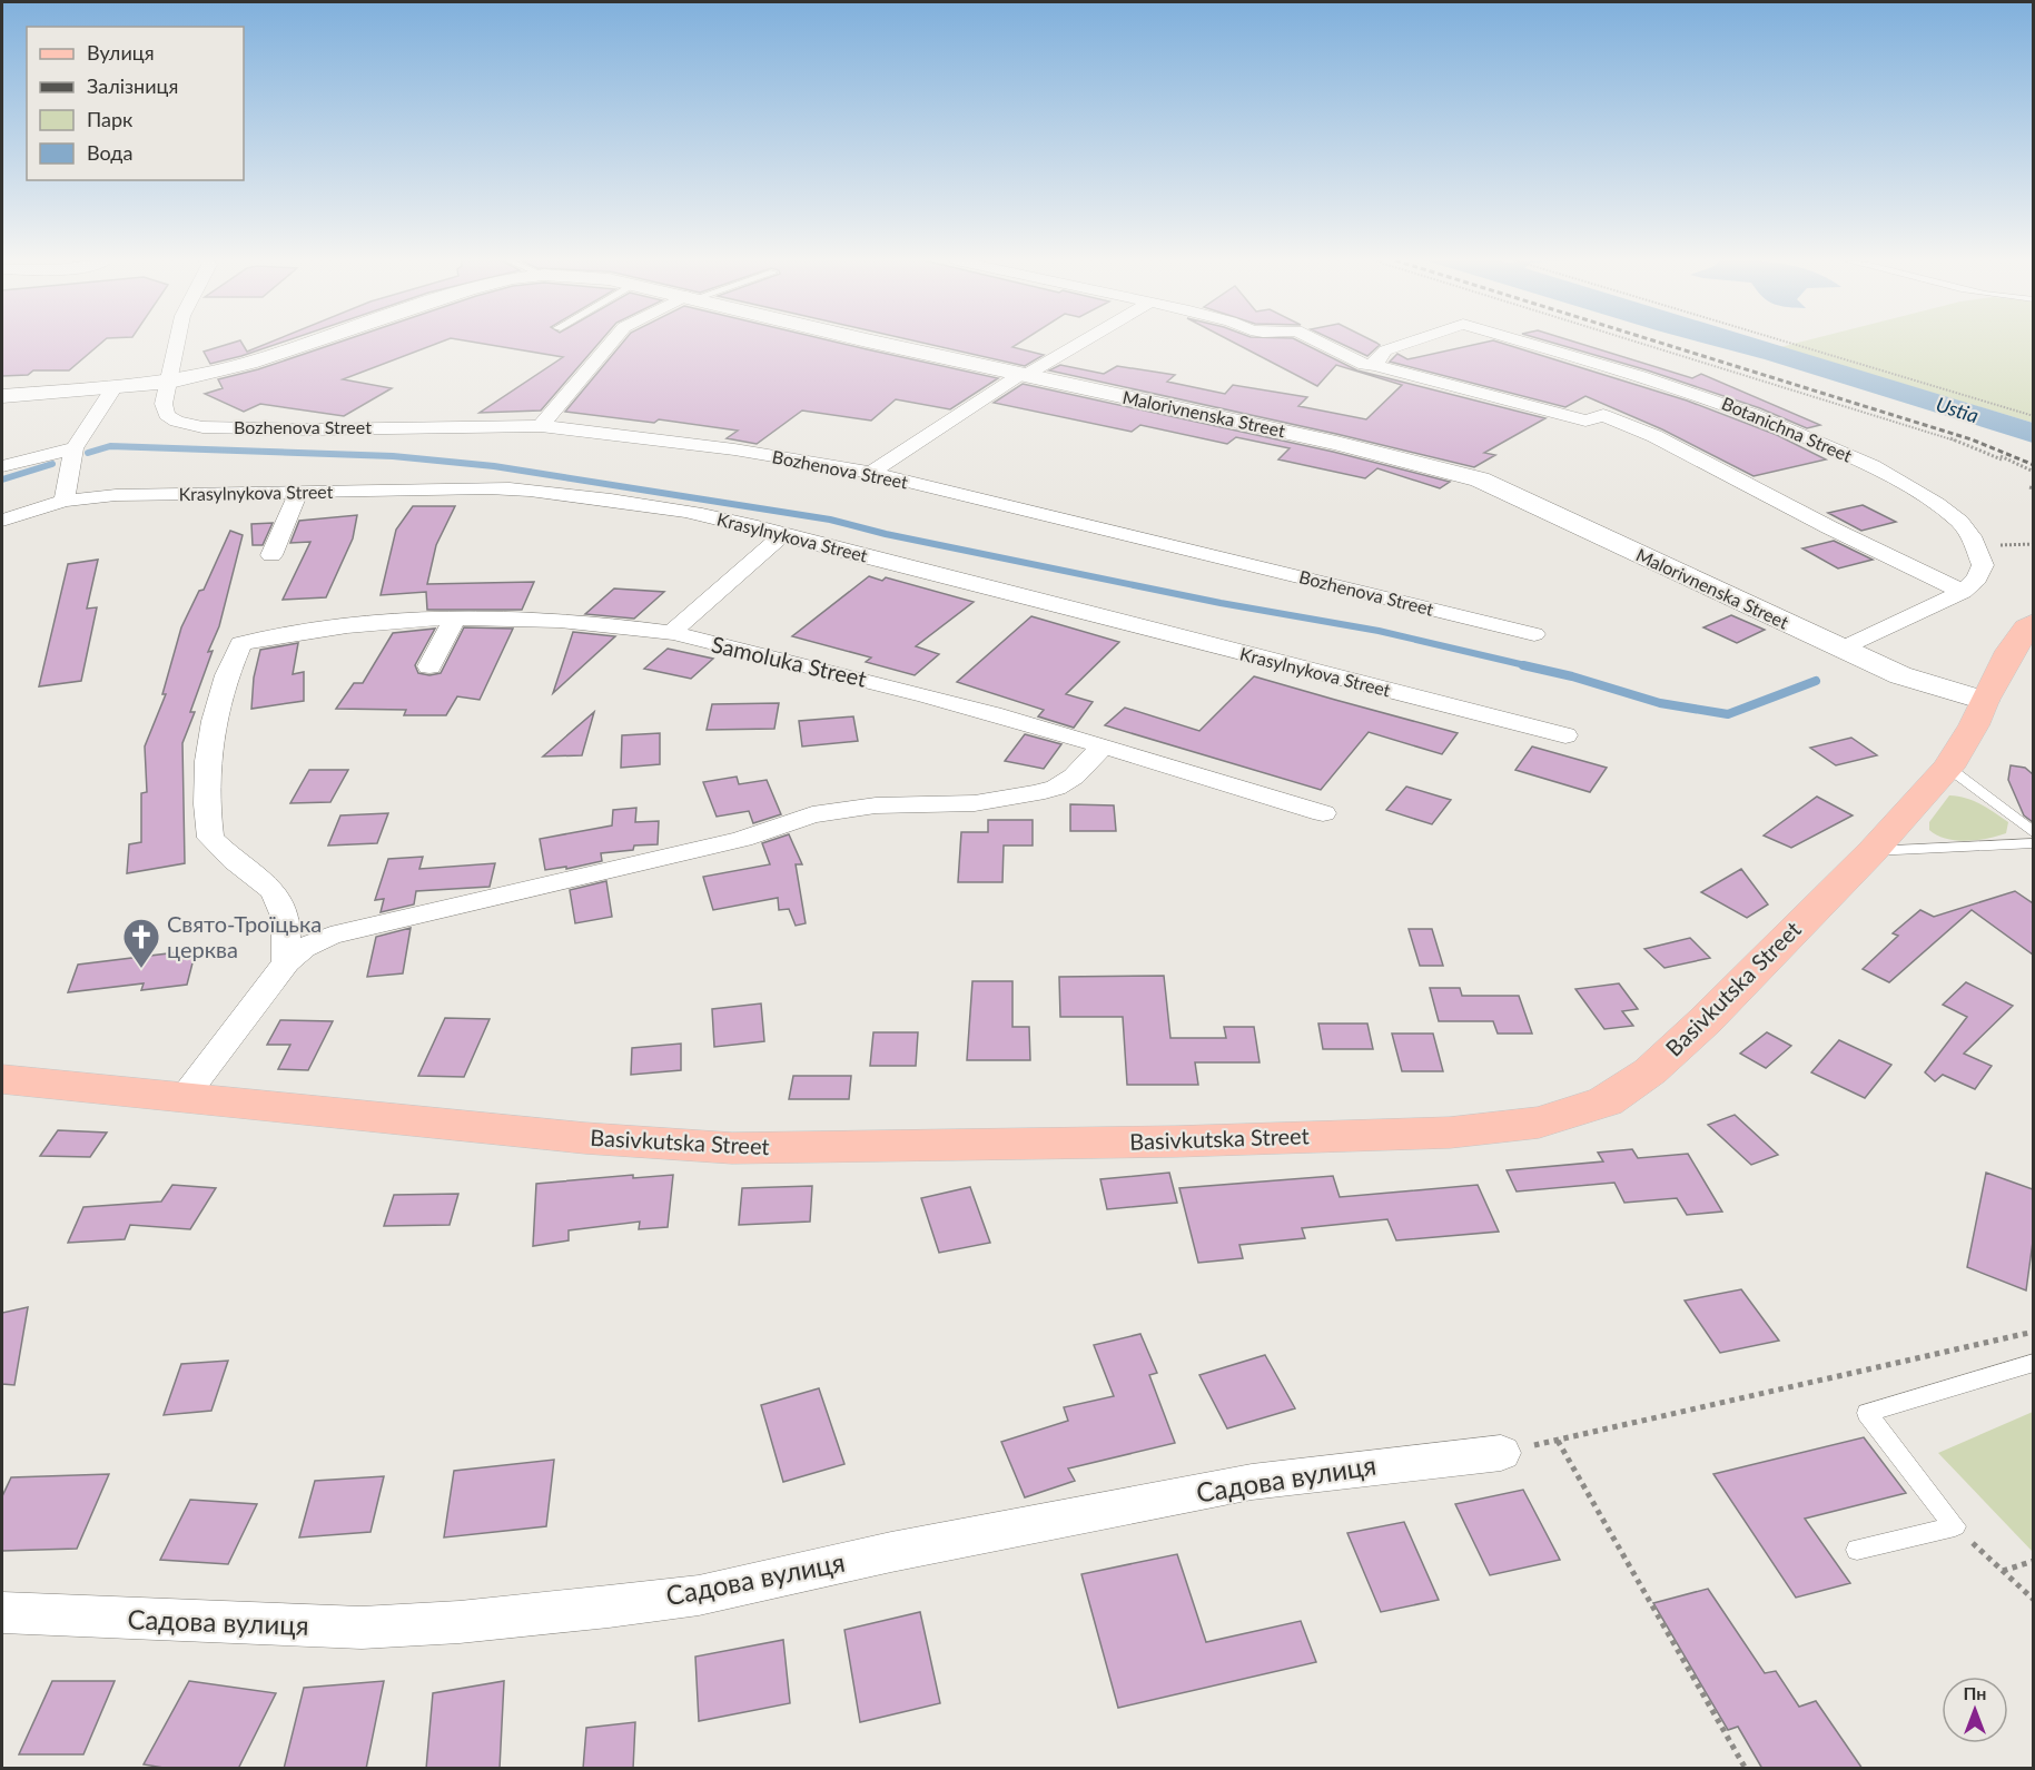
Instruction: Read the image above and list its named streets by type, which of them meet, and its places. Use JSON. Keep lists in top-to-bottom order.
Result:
{
  "streets": {
    "main road": ["Basivkutska Street"],
    "street": [
      "Malorivnenska Street",
      "Bozhenova Street",
      "Botanichna Street",
      "Krasylnykova Street",
      "Samoluka Street",
      "Садова вулиця"
    ]
  },
  "crossings": [
    ["Malorivnenska Street", "Bozhenova Street"],
    ["Malorivnenska Street", "Basivkutska Street"]
  ],
  "water": ["Ustia"],
  "places": {
    "church": ["Свято-Троїцька церква"]
  },
  "legend": [
    "Вулиця",
    "Залізниця",
    "Парк",
    "Вода"
  ],
  "north": "top"
}
